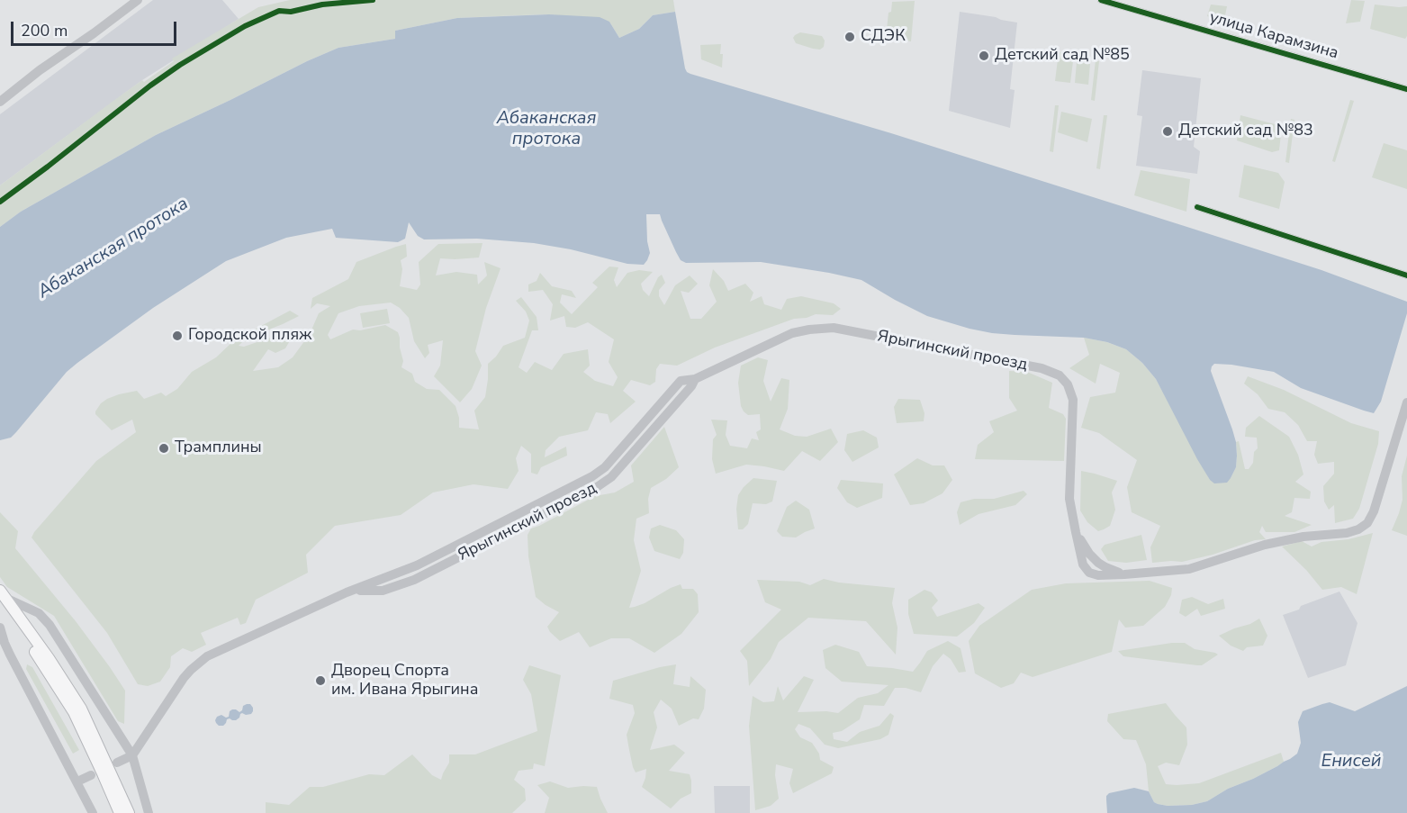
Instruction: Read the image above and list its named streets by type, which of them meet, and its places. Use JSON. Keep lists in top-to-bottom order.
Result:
{
  "streets": {
    "main road": ["Ярыгинский проезд"],
    "street": ["улица Карамзина"]
  },
  "water": ["Абаканская протока", "Енисей"],
  "places": [
    "СДЭК",
    "Детский сад №85",
    "Детский сад №83",
    "Городской пляж",
    "Трамплины",
    "Дворец Спорта им. Ивана Ярыгина"
  ],
  "scale_bar": "200 m"
}
